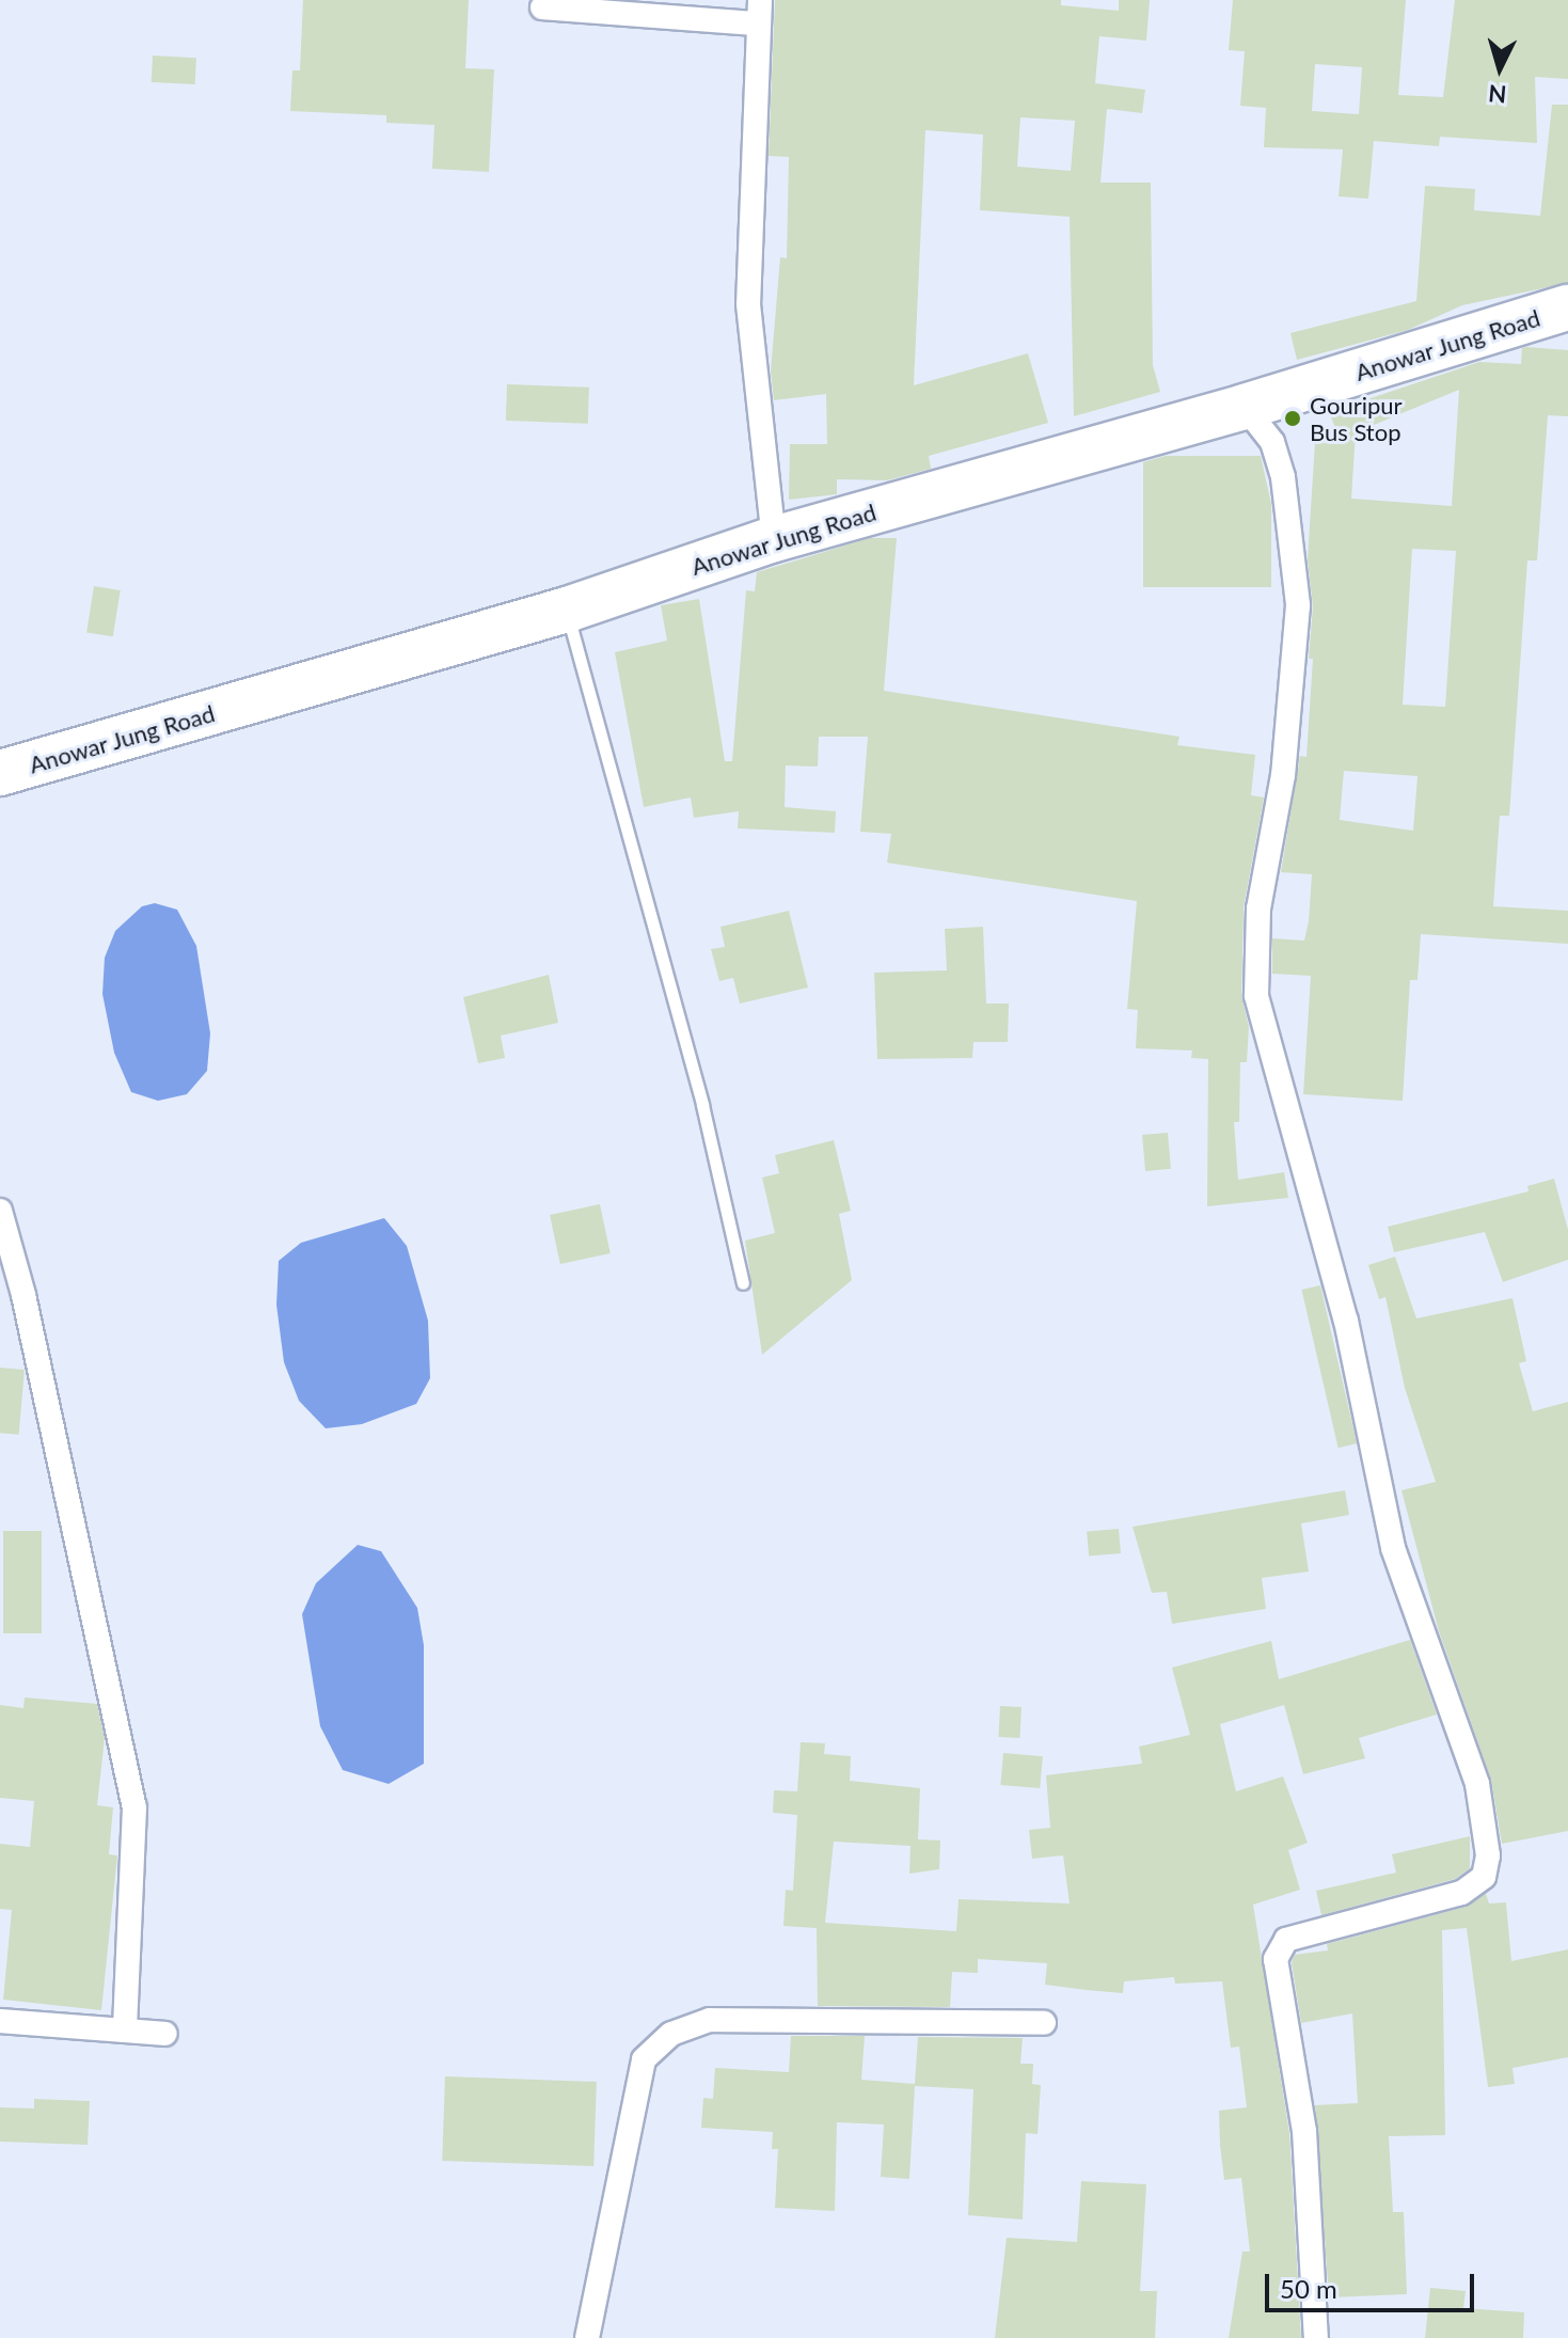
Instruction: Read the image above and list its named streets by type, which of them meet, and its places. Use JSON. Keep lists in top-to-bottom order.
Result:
{
  "streets": {
    "highway": ["Anowar Jung Road"]
  },
  "places": ["Gouripur Bus Stop"],
  "scale_bar": "50 m",
  "north": "bottom"
}
